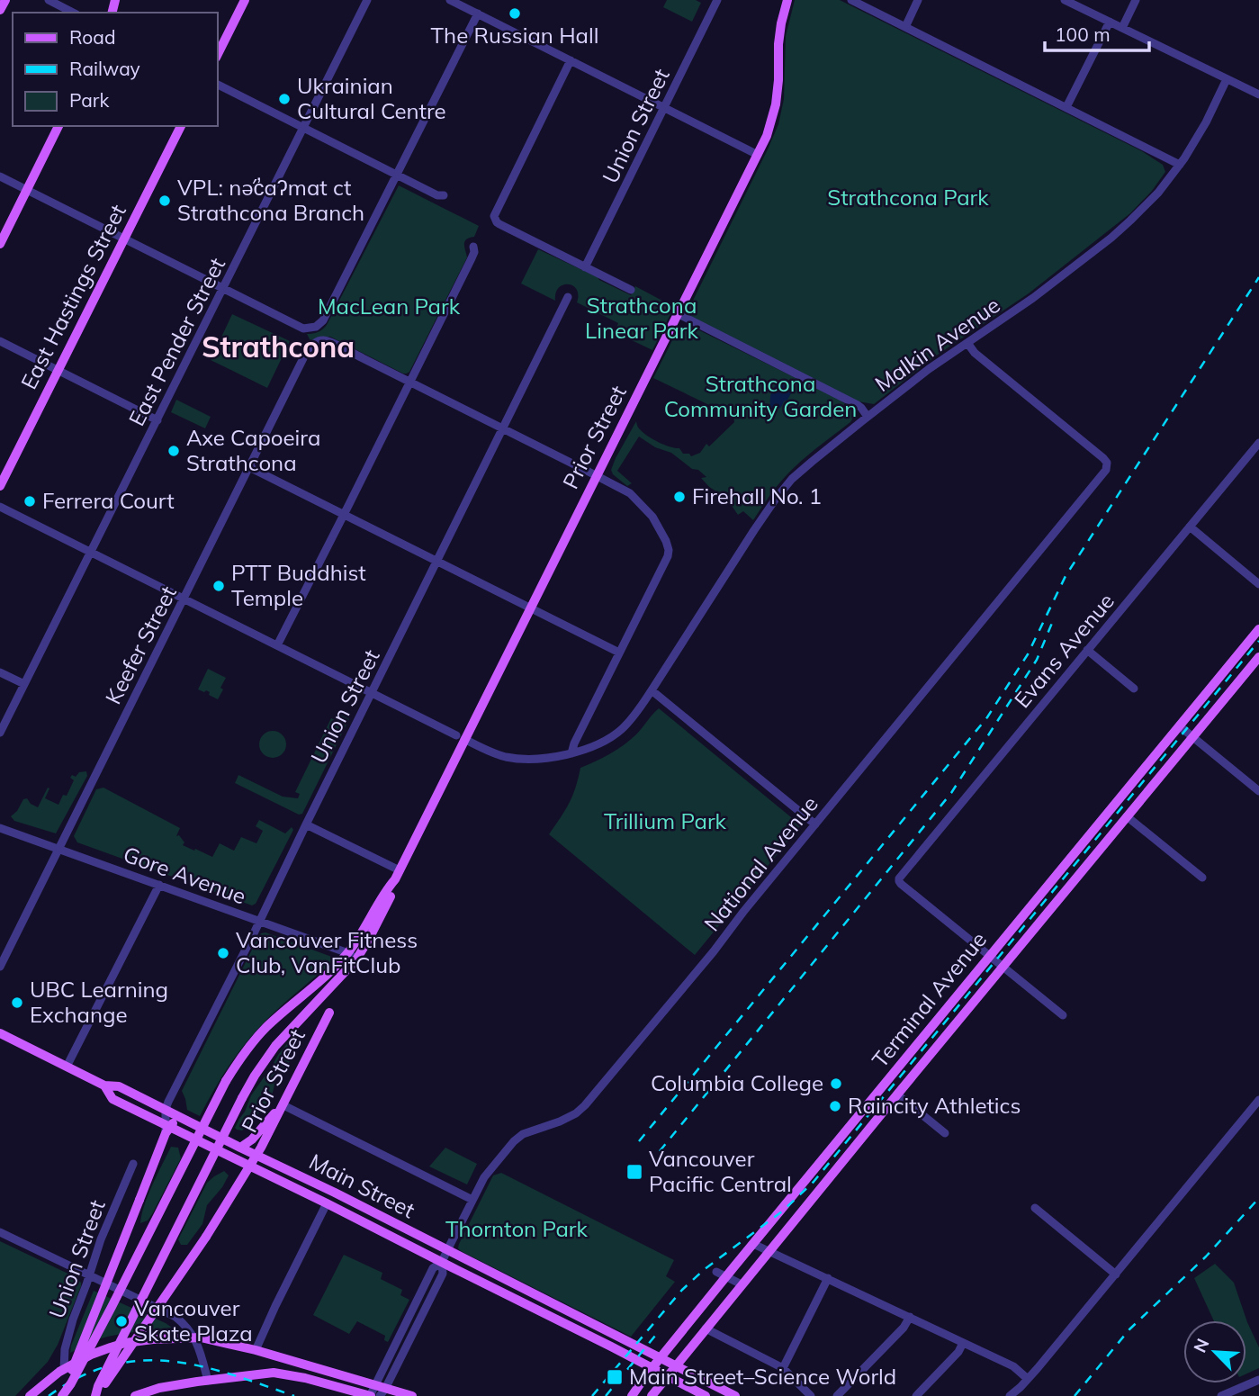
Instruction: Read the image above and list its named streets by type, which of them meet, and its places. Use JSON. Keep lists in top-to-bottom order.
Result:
{
  "streets": {
    "main road": [
      "East Hastings Street",
      "Prior Street",
      "Terminal Avenue",
      "Main Street"
    ],
    "street": [
      "Union Street",
      "East Pender Street",
      "Malkin Avenue",
      "Keefer Street",
      "Evans Avenue",
      "National Avenue",
      "Gore Avenue"
    ]
  },
  "crossings": [
    ["Union Street", "Malkin Avenue"],
    ["Union Street", "Gore Avenue"],
    ["Union Street", "Main Street"],
    ["East Pender Street", "Malkin Avenue"],
    ["Malkin Avenue", "Prior Street"],
    ["Malkin Avenue", "Keefer Street"],
    ["Malkin Avenue", "National Avenue"],
    ["Prior Street", "Gore Avenue"],
    ["Prior Street", "Main Street"],
    ["Keefer Street", "Gore Avenue"],
    ["Evans Avenue", "Terminal Avenue"],
    ["National Avenue", "Main Street"],
    ["Terminal Avenue", "Main Street"]
  ],
  "districts": ["Strathcona"],
  "parks": [
    "Strathcona Park",
    "Strathcona Linear Park",
    "MacLean Park",
    "Strathcona Community Garden",
    "Trillium Park",
    "Thornton Park"
  ],
  "places": {
    "other": [
      "The Russian Hall",
      "Ukrainian Cultural Centre",
      "VPL: nə́c̓aʔmat ct Strathcona Branch",
      "Axe Capoeira Strathcona",
      "Firehall No. 1",
      "Ferrera Court",
      "PTT Buddhist Temple",
      "Vancouver Fitness Club, VanFitClub",
      "UBC Learning Exchange",
      "Columbia College",
      "Raincity Athletics",
      "Vancouver Skate Plaza"
    ],
    "transit": ["Vancouver Pacific Central", "Main Street–Science World"]
  },
  "legend": ["Road", "Railway", "Park"],
  "scale_bar": "100 m",
  "north": "top left"
}
